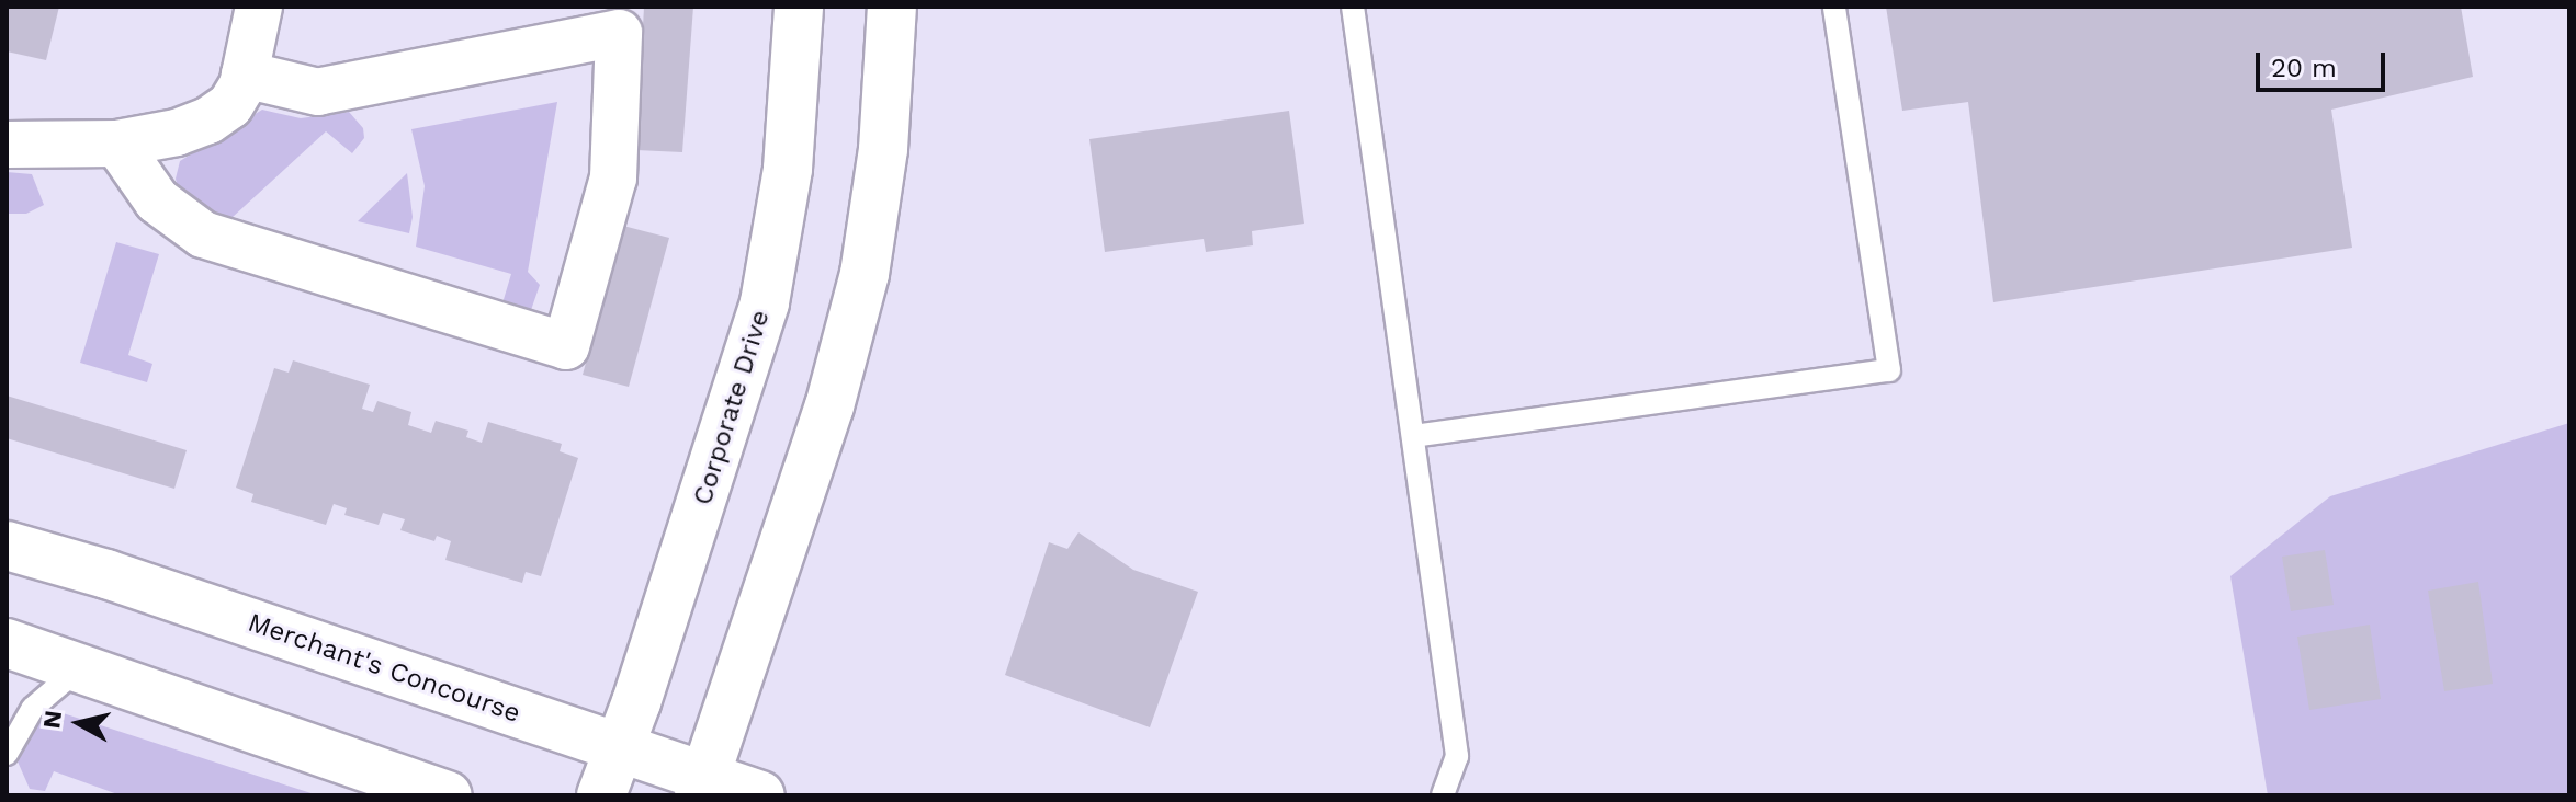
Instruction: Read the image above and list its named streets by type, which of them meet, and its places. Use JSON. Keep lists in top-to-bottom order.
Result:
{
  "streets": {
    "main road": ["Corporate Drive", "Merchant's Concourse"]
  },
  "crossings": [
    ["Corporate Drive", "Merchant's Concourse"]
  ],
  "scale_bar": "20 m",
  "north": "left"
}
